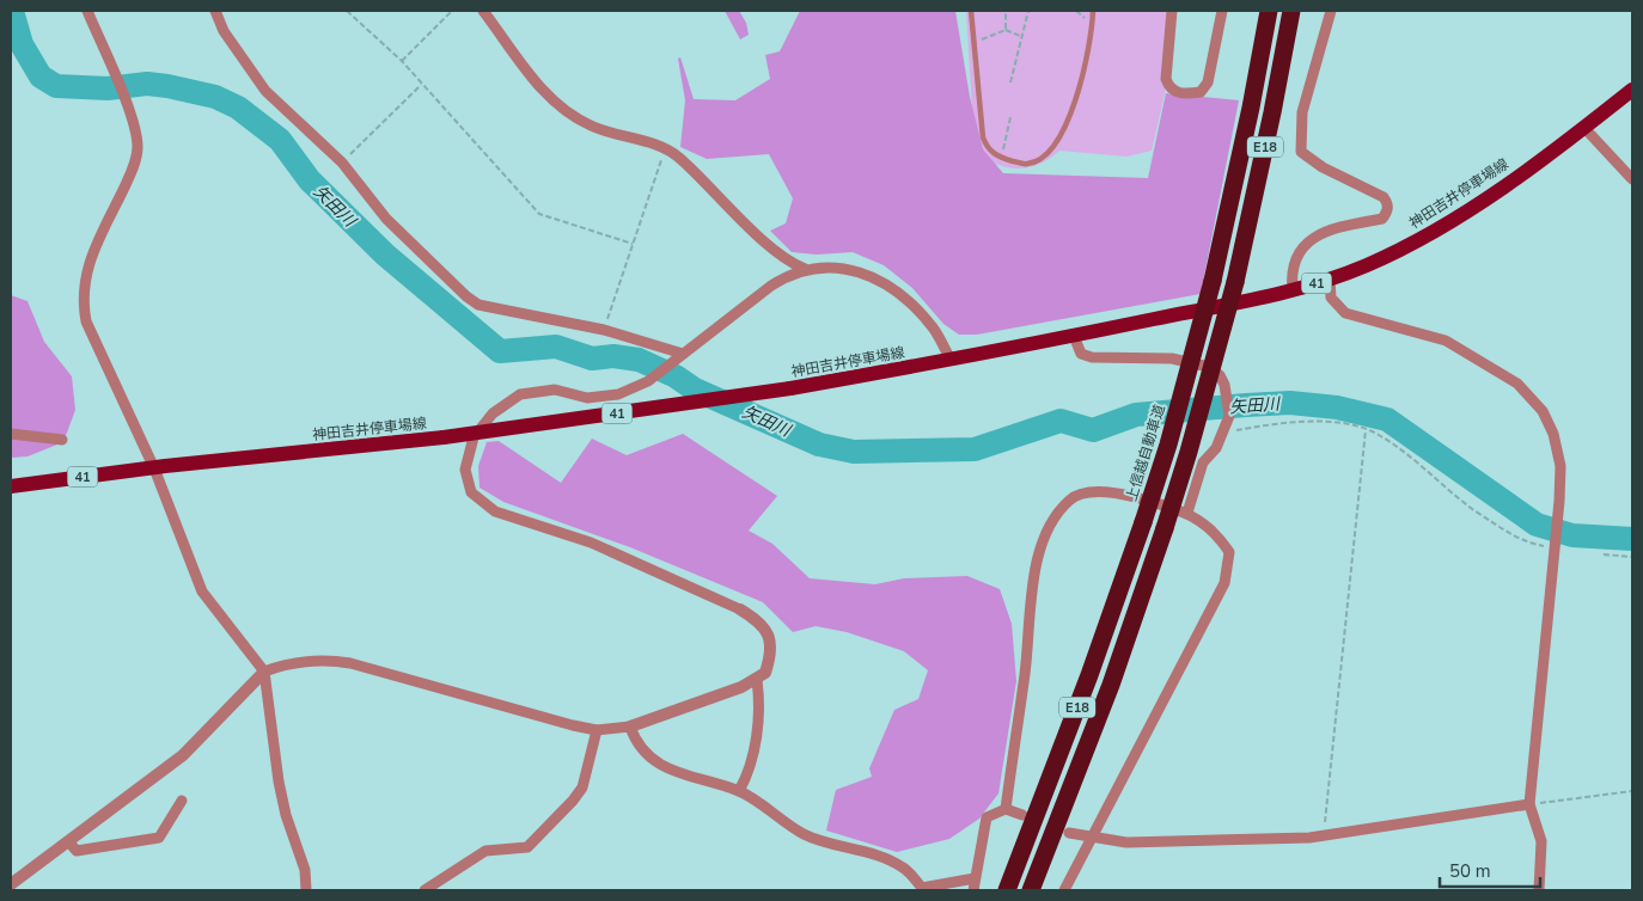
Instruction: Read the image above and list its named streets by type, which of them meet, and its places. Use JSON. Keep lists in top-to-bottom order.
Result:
{
  "streets": {
    "highway": ["E18", "上信越自動車道"],
    "main road": ["神田吉井停車場線", "41"]
  },
  "water": ["矢田川"],
  "scale_bar": "50 m"
}
